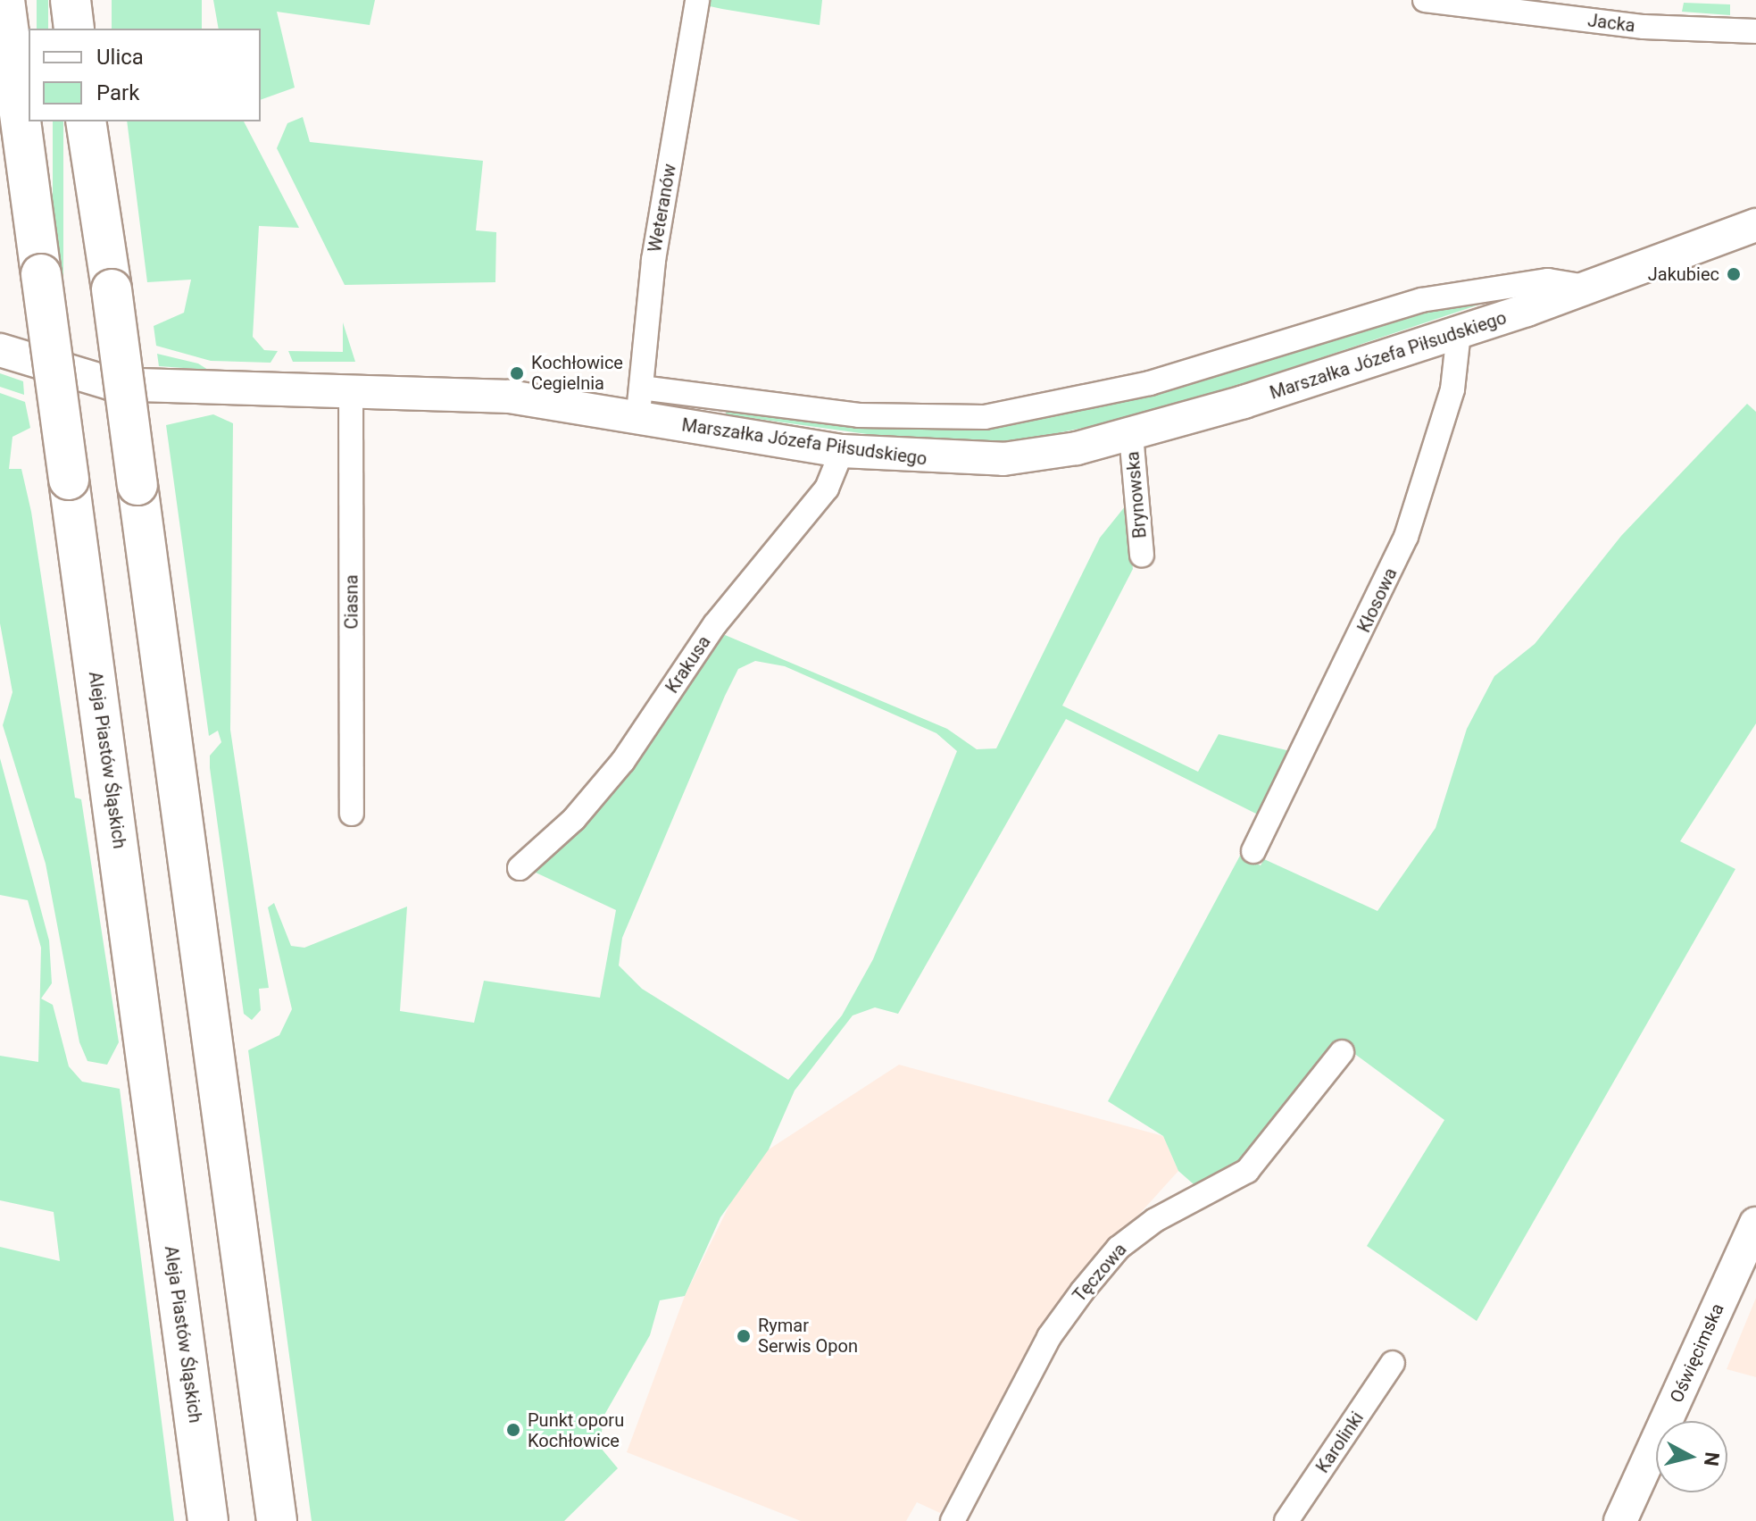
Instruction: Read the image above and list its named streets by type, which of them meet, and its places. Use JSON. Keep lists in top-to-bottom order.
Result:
{
  "streets": {
    "highway": ["Aleja Piastów Śląskich"],
    "street": [
      "Jacka",
      "Weteranów",
      "Marszałka Józefa Piłsudskiego",
      "Brynowska",
      "Kłosowa",
      "Ciasna",
      "Krakusa",
      "Tęczowa",
      "Oświęcimska",
      "Karolinki"
    ]
  },
  "crossings": [
    ["Weteranów", "Marszałka Józefa Piłsudskiego"],
    ["Marszałka Józefa Piłsudskiego", "Brynowska"],
    ["Marszałka Józefa Piłsudskiego", "Kłosowa"],
    ["Marszałka Józefa Piłsudskiego", "Ciasna"],
    ["Marszałka Józefa Piłsudskiego", "Krakusa"]
  ],
  "places": [
    "Jakubiec",
    "Kochłowice Cegielnia",
    "Rymar Serwis Opon",
    "Punkt oporu Kochłowice"
  ],
  "legend": ["Ulica", "Park"],
  "north": "right"
}
